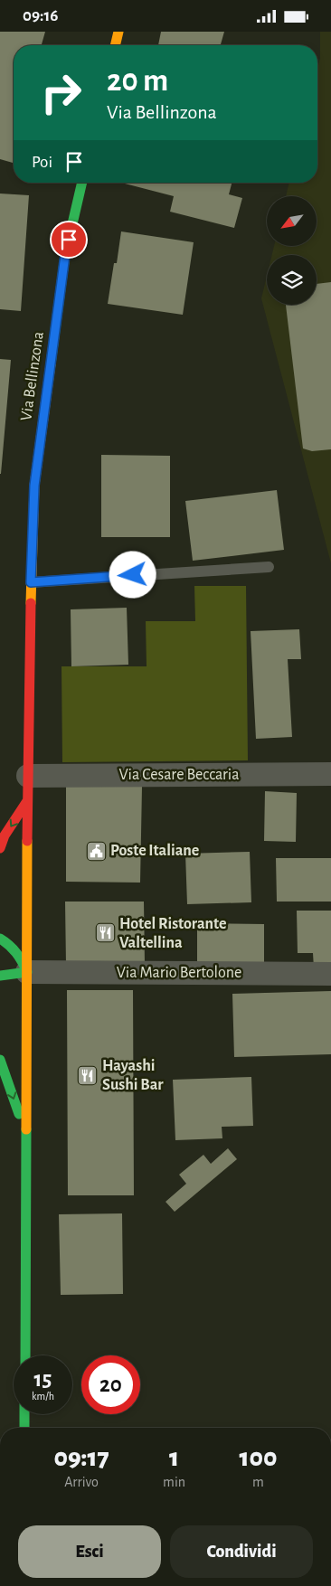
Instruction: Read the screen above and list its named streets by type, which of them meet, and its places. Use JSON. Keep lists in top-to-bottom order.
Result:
{
  "streets": {
    "main road": ["Via Bellinzona"],
    "street": ["Via Cesare Beccaria", "Via Mario Bertolone"]
  },
  "crossings": [
    ["Via Bellinzona", "Via Cesare Beccaria"],
    ["Via Bellinzona", "Via Mario Bertolone"]
  ],
  "places": {
    "public building": ["Poste Italiane"],
    "restaurant": ["Hotel Ristorante Valtellina", "Hayashi Sushi Bar"]
  },
  "north": "bottom left",
  "page": {
    "status": "09:16",
    "turn": ["20 m", "Via Bellinzona"],
    "then": "Poi",
    "speed": "15 km/h",
    "limit": "20",
    "eta": [
      "09:17",
      "Arrivo",
      "1",
      "min",
      "100",
      "m"
    ],
    "buttons": ["Esci", "Condividi"]
  }
}
